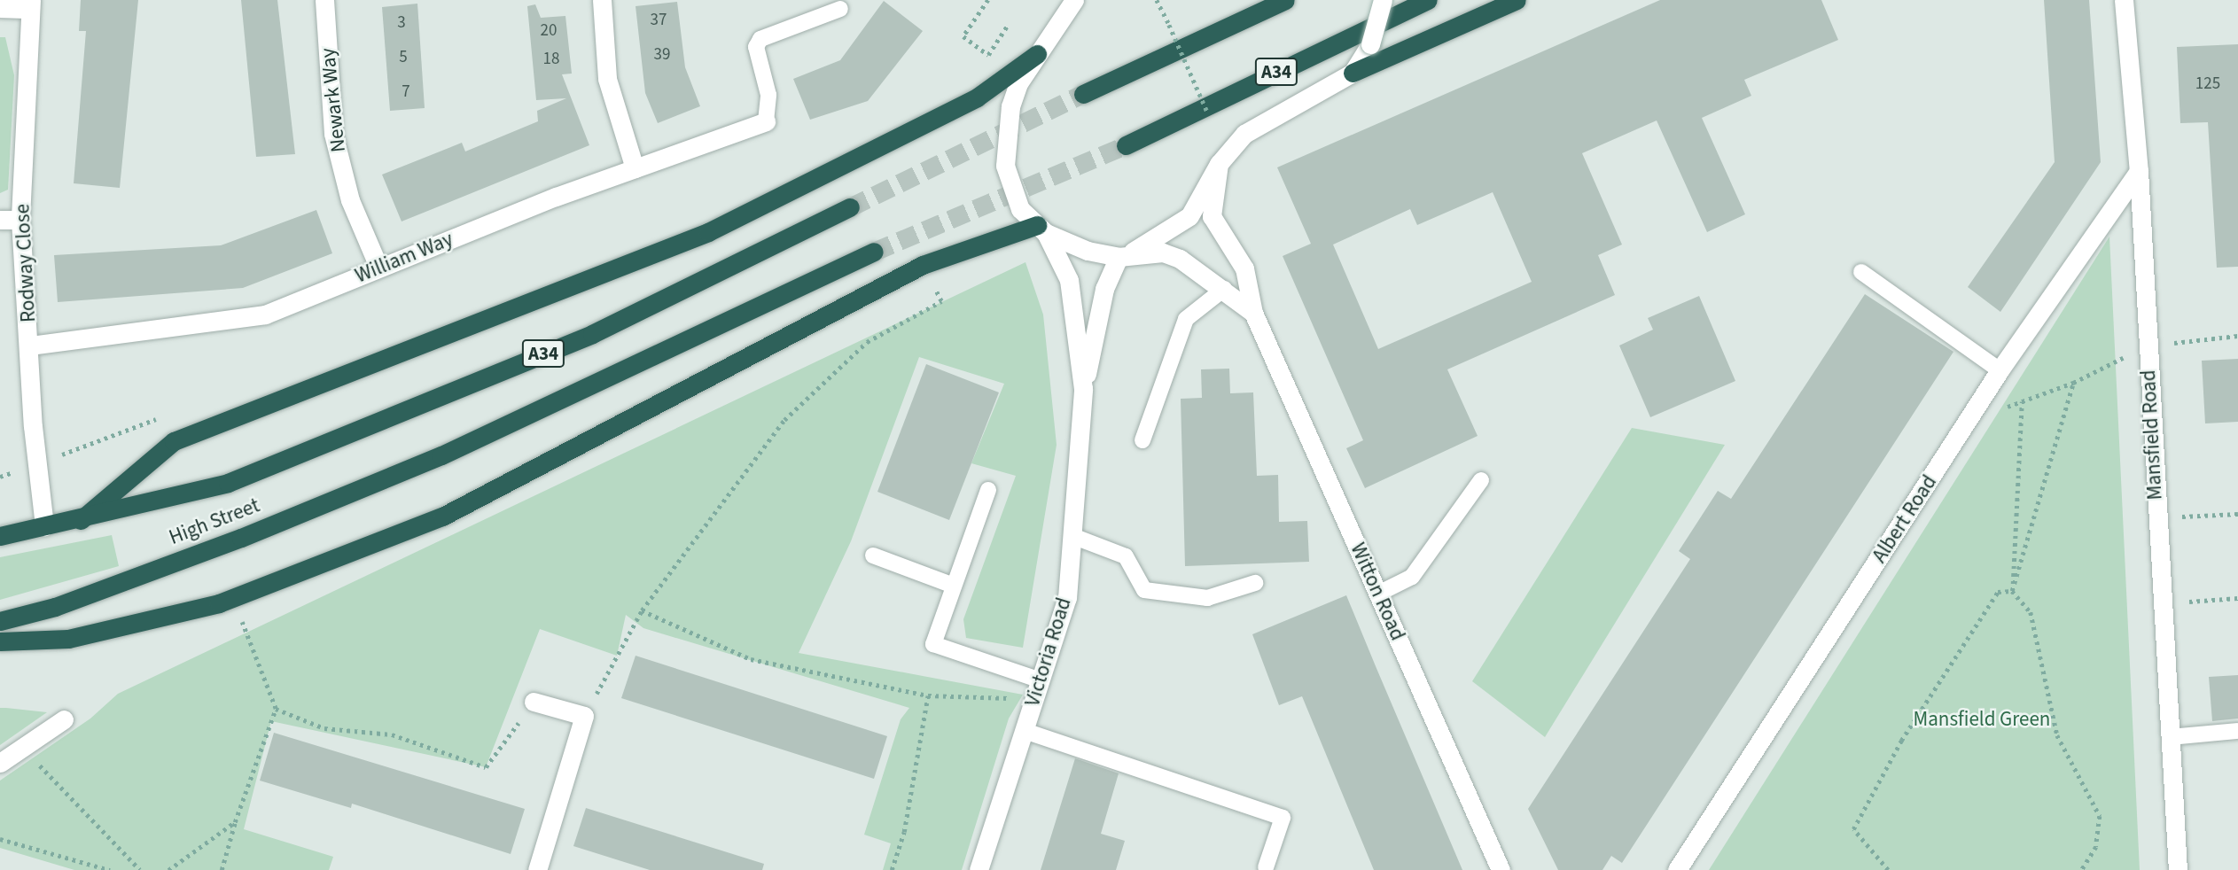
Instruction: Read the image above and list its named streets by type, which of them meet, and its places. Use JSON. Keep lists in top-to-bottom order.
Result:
{
  "streets": {
    "highway": ["A34", "High Street"],
    "street": [
      "Newark Way",
      "William Way",
      "Rodway Close",
      "Mansfield Road",
      "Albert Road",
      "Witton Road",
      "Victoria Road"
    ]
  },
  "crossings": [
    ["A34", "Rodway Close"],
    ["Newark Way", "William Way"],
    ["William Way", "Rodway Close"],
    ["Mansfield Road", "Albert Road"],
    ["Witton Road", "Victoria Road"]
  ],
  "parks": ["Mansfield Green"],
  "house_numbers": [
    "37",
    "3",
    "20",
    "39",
    "5",
    "18",
    "125",
    "7"
  ]
}
